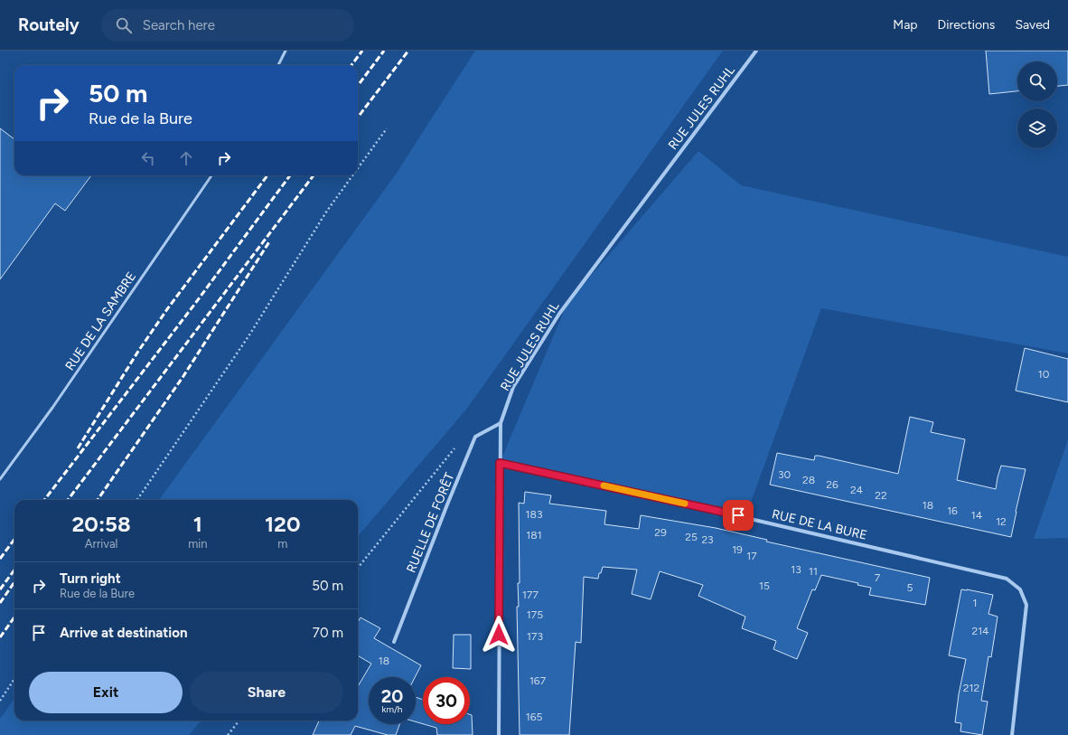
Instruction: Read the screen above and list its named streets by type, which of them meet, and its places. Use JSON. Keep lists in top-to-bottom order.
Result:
{
  "streets": {
    "street": ["RUE JULES RUHL", "RUELLE DE FORÊT", "RUE DE LA BURE"],
    "lane": ["RUE DE LA SAMBRE"]
  },
  "crossings": [
    ["RUE JULES RUHL", "RUELLE DE FORÊT"],
    ["RUE JULES RUHL", "RUE DE LA BURE"]
  ],
  "house_numbers": [
    "10",
    "30",
    "28",
    "26",
    "24",
    "22",
    "18",
    "16",
    "183",
    "14",
    "12",
    "29",
    "181",
    "25",
    "23",
    "19",
    "17",
    "13",
    "11",
    "7",
    "15",
    "5",
    "177",
    "1",
    "175",
    "214",
    "173",
    "18",
    "167",
    "212",
    "165"
  ],
  "page": {
    "header": "Routely",
    "search": "Search here",
    "nav": ["Map", "Directions", "Saved"],
    "turn": ["50 m", "Rue de la Bure"],
    "eta": [
      "20:58",
      "Arrival",
      "1",
      "min",
      "120",
      "m"
    ],
    "list": [
      {
        "name": "Turn right",
        "note": "Rue de la Bure",
        "value": "50 m"
      },
      {
        "name": "Arrive at destination",
        "value": "70 m"
      }
    ],
    "buttons": ["Exit", "Share"],
    "speed": "20 km/h",
    "limit": "30"
  }
}
